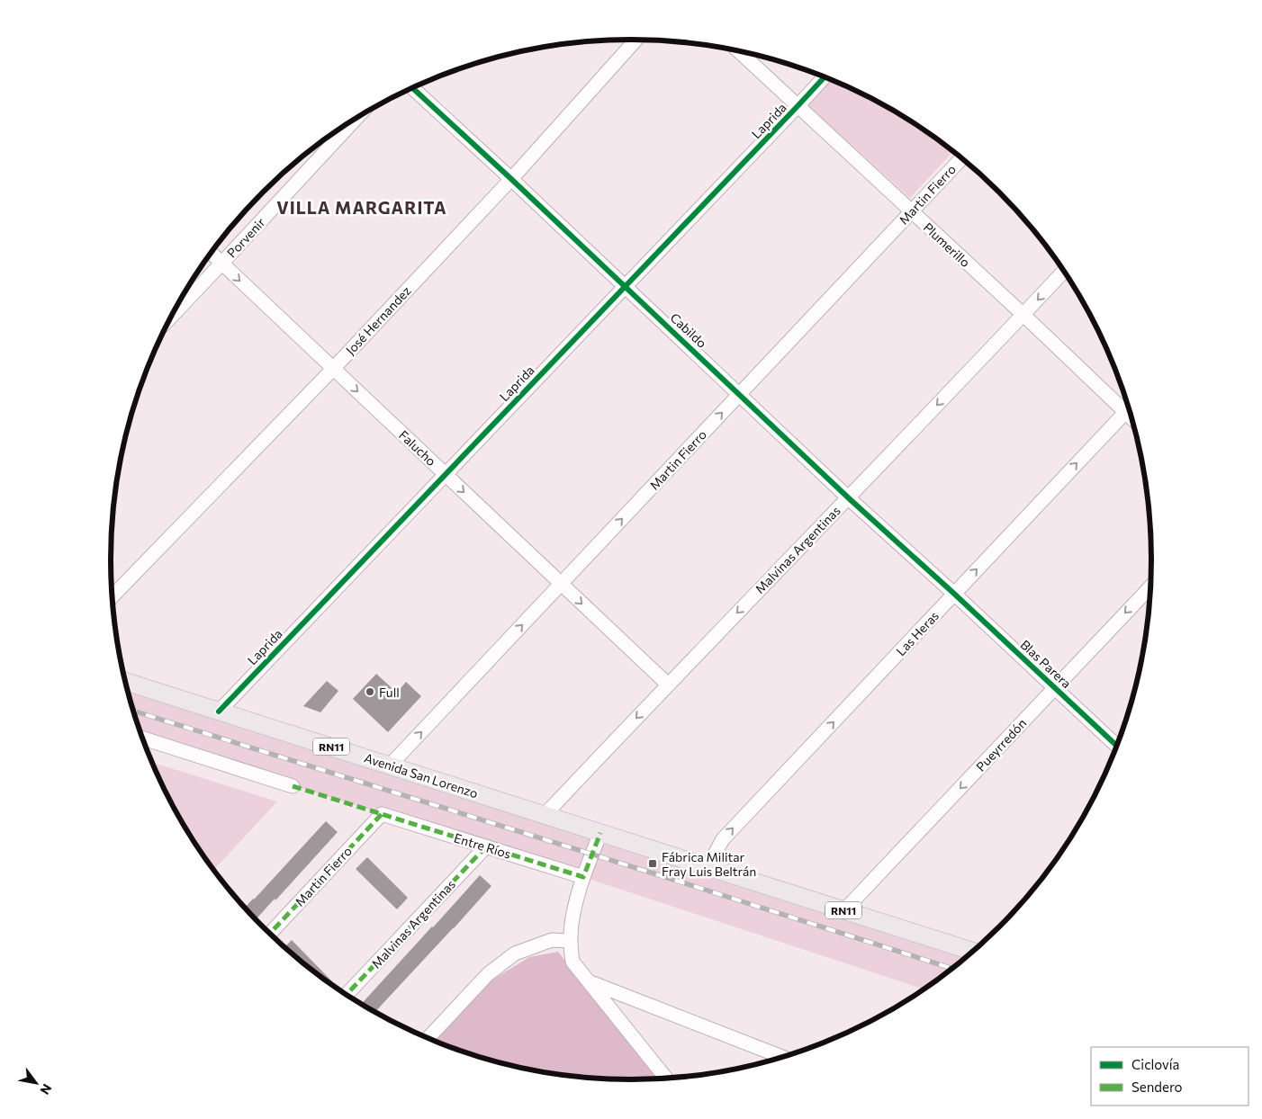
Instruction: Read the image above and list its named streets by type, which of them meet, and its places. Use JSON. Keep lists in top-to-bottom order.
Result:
{
  "streets": {
    "main road": ["RN11", "Avenida San Lorenzo"],
    "street": [
      "Laprida",
      "Martin Fierro",
      "Porvenir",
      "Plumerillo",
      "José Hernandez",
      "Cabildo",
      "Falucho",
      "Malvinas Argentinas",
      "Las Heras",
      "Blas Parera",
      "Pueyrredón",
      "Entre Ríos"
    ]
  },
  "crossings": [
    ["Laprida", "Plumerillo"],
    ["Laprida", "Cabildo"],
    ["Laprida", "Falucho"],
    ["Laprida", "Avenida San Lorenzo"],
    ["Martin Fierro", "Plumerillo"],
    ["Martin Fierro", "Cabildo"],
    ["Martin Fierro", "Falucho"],
    ["Martin Fierro", "Avenida San Lorenzo"],
    ["Martin Fierro", "Entre Ríos"],
    ["Porvenir", "Falucho"],
    ["Plumerillo", "Malvinas Argentinas"],
    ["José Hernandez", "Cabildo"],
    ["José Hernandez", "Falucho"],
    ["Cabildo", "Malvinas Argentinas"],
    ["Cabildo", "Las Heras"],
    ["Cabildo", "Blas Parera"],
    ["Falucho", "Malvinas Argentinas"],
    ["Malvinas Argentinas", "RN11"],
    ["Malvinas Argentinas", "Avenida San Lorenzo"],
    ["Malvinas Argentinas", "Entre Ríos"],
    ["Las Heras", "Blas Parera"],
    ["Las Heras", "RN11"],
    ["Blas Parera", "Pueyrredón"],
    ["Pueyrredón", "RN11"],
    ["RN11", "Avenida San Lorenzo"]
  ],
  "one_way": [
    "Martin Fierro",
    "Falucho",
    "Malvinas Argentinas",
    "Las Heras",
    "Pueyrredón"
  ],
  "districts": ["VILLA MARGARITA"],
  "places": {
    "other": ["Full"],
    "transit": ["Fábrica Militar Fray Luis Beltrán"]
  },
  "legend": ["Ciclovía", "Sendero"],
  "north": "bottom right"
}
